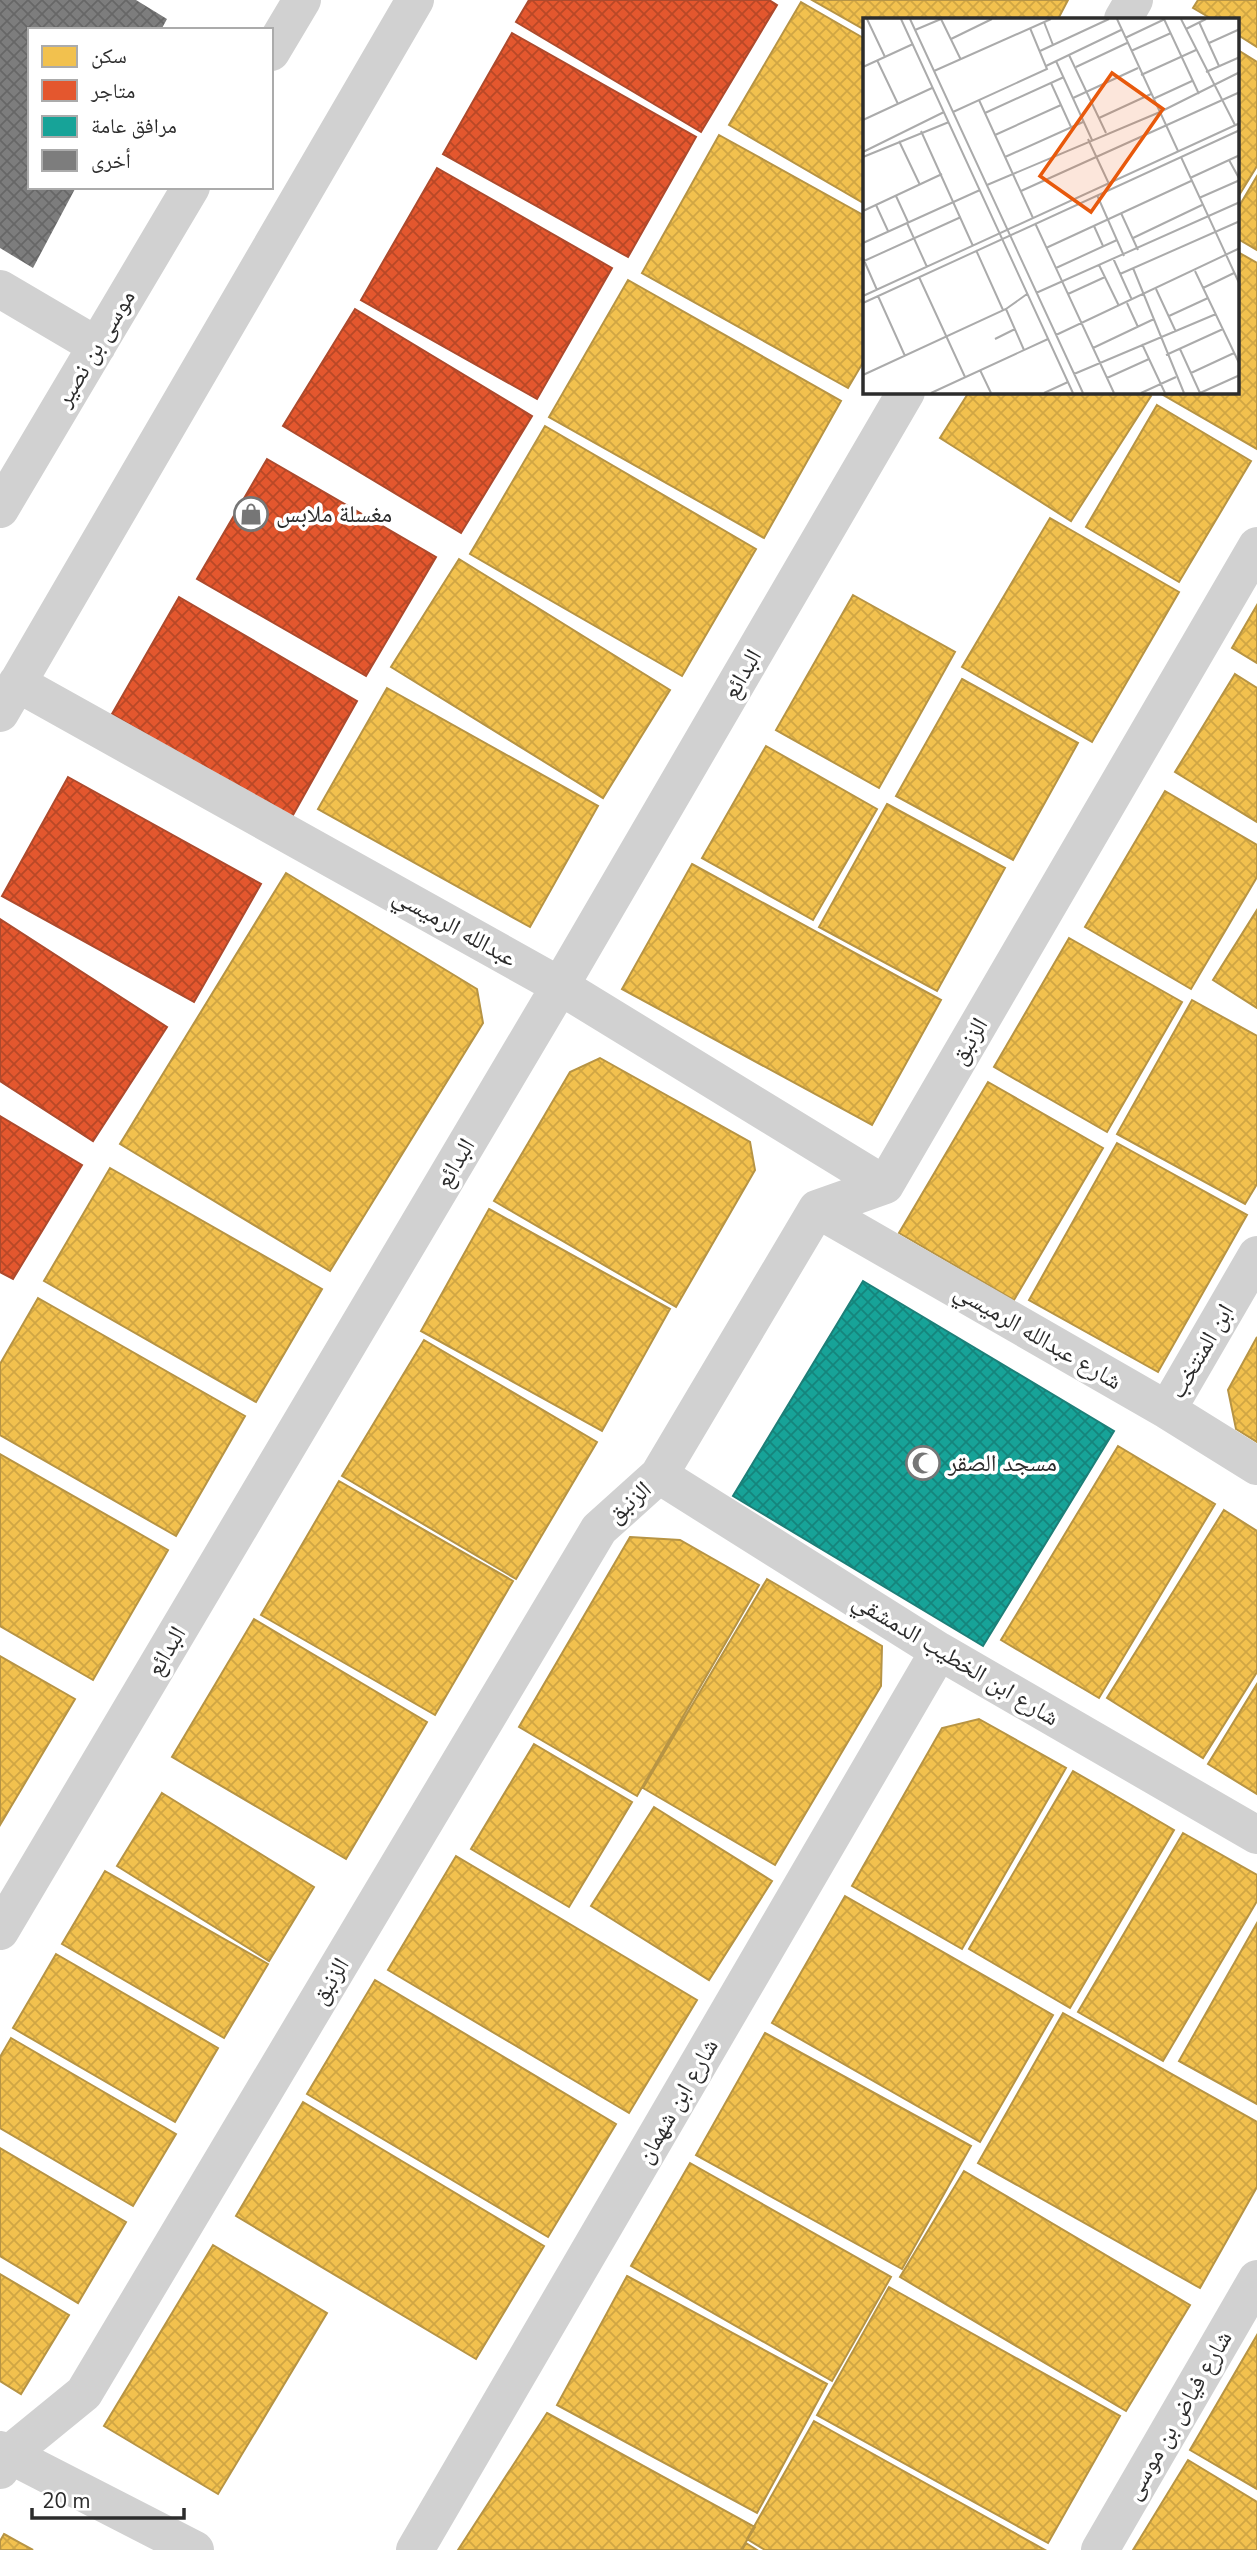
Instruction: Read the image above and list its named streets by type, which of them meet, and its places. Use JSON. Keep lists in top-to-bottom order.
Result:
{
  "streets": {
    "street": [
      "موسى بن نصير",
      "البدائع",
      "عبدالله الرميسي",
      "الزنبق",
      "شارع عبدالله الرميسي",
      "ابن المنتخب",
      "شارع ابن الخطيب الدمشقي",
      "شارع ابن شهمان",
      "شارع فياض بن موسى"
    ]
  },
  "crossings": [
    ["البدائع", "عبدالله الرميسي"],
    ["عبدالله الرميسي", "الزنبق"],
    ["الزنبق", "شارع عبدالله الرميسي"],
    ["الزنبق", "شارع ابن الخطيب الدمشقي"],
    ["شارع عبدالله الرميسي", "ابن المنتخب"],
    ["شارع ابن الخطيب الدمشقي", "شارع ابن شهمان"]
  ],
  "places": {
    "shop": ["مغسلة ملابس"],
    "mosque": ["مسجد الصقر"]
  },
  "legend": [
    "سكن",
    "متاجر",
    "مرافق عامة",
    "أخرى"
  ],
  "scale_bar": "20 m"
}
